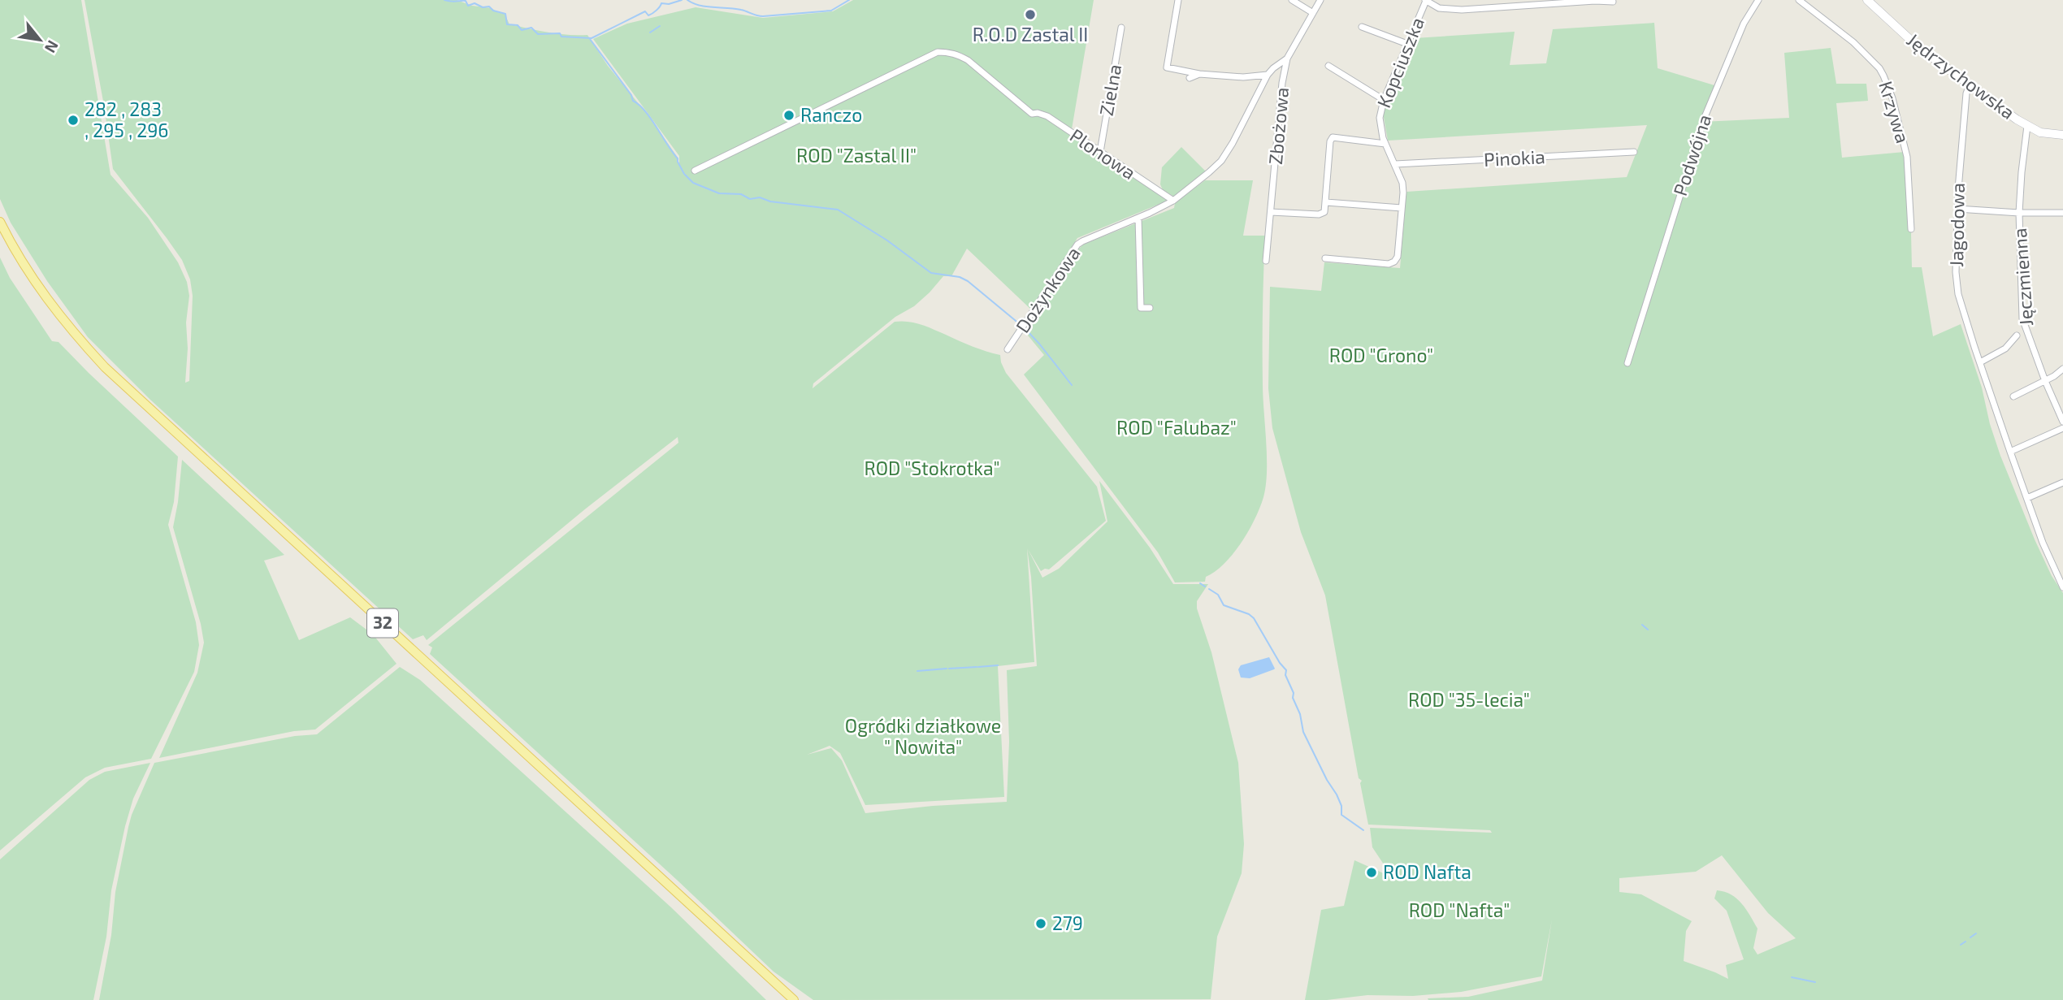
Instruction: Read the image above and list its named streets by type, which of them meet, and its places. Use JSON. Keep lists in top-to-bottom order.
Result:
{
  "streets": {
    "main road": ["Jędrzychowska", "32"],
    "street": [
      "Kopciuszka",
      "Zielna",
      "Krzywa",
      "Zbożowa",
      "Plonowa",
      "Podwójna",
      "Pinokia",
      "Jagodowa",
      "Jęczmienna",
      "Dożynkowa"
    ]
  },
  "crossings": [
    ["Kopciuszka", "Pinokia"],
    ["Jędrzychowska", "Jagodowa"],
    ["Jędrzychowska", "Jęczmienna"],
    ["Zielna", "Plonowa"],
    ["Zbożowa", "Dożynkowa"],
    ["Plonowa", "Dożynkowa"]
  ],
  "parks": [
    "ROD \"Zastal II\"",
    "ROD \"Grono\"",
    "ROD \"Falubaz\"",
    "ROD \"Stokrotka\"",
    "ROD \"35-lecia\"",
    "Ogródki działkowe \" Nowita\"",
    "ROD \"Nafta\""
  ],
  "places": [
    "R.O.D Zastal II",
    "Ranczo",
    "282 , 283 , 295 , 296",
    "ROD Nafta",
    "279"
  ],
  "north": "bottom right"
}
